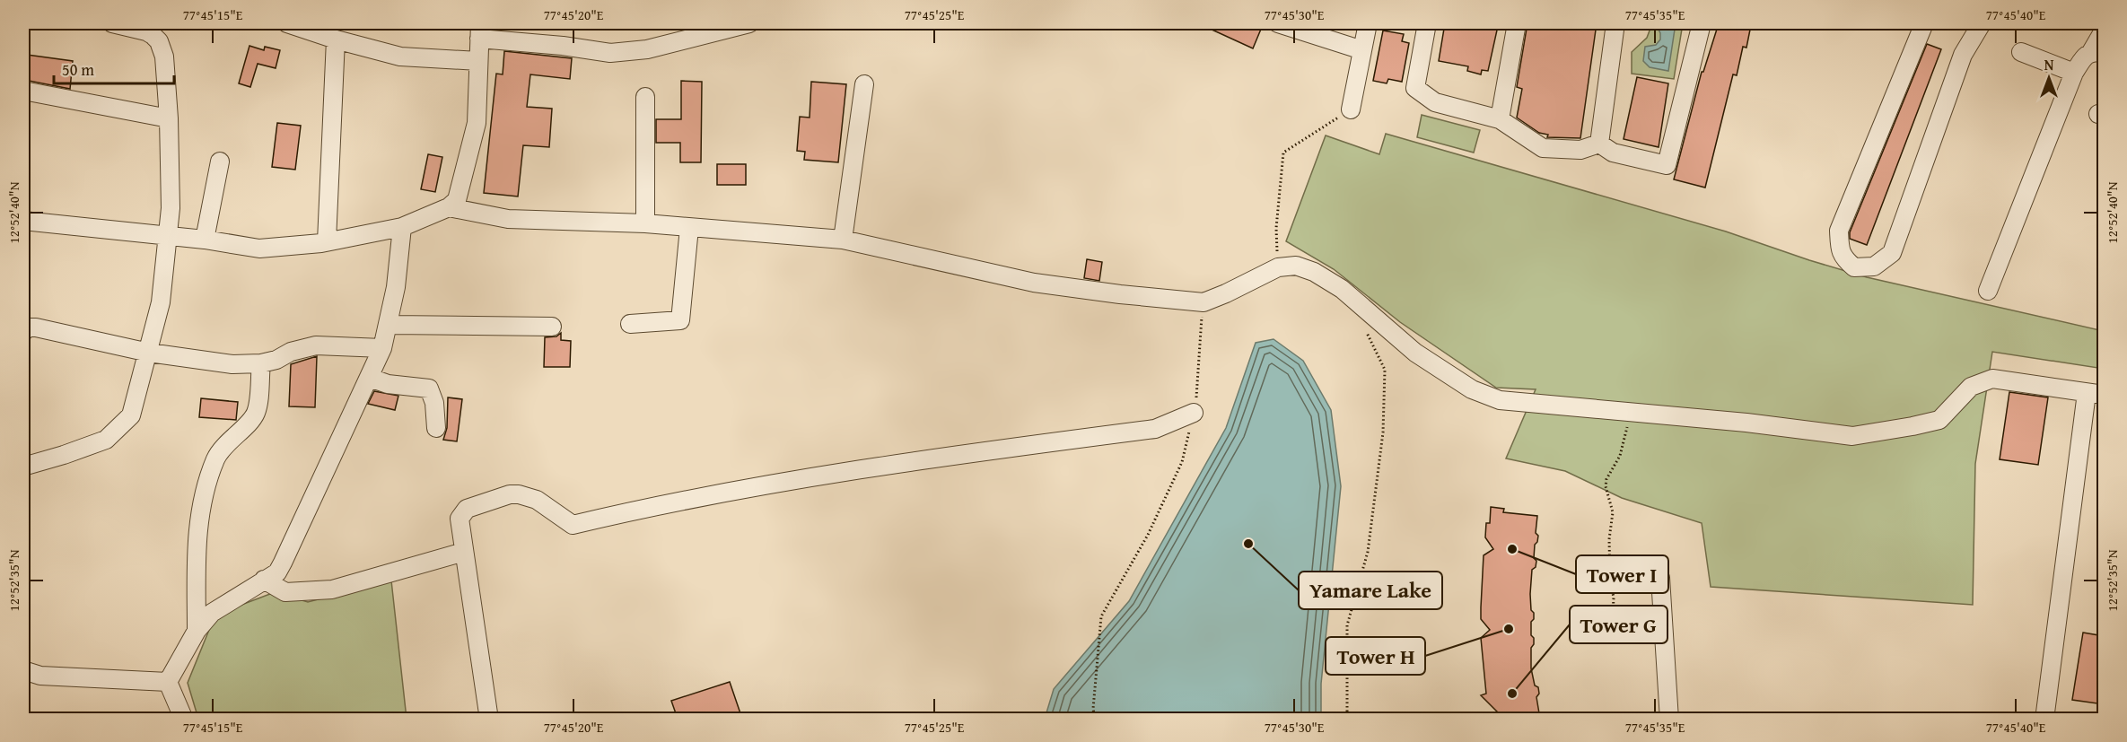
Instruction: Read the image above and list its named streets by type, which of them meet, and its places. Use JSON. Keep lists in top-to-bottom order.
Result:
{
  "places": [
    "Yamare Lake",
    "Tower I",
    "Tower H",
    "Tower G"
  ],
  "scale_bar": "50 m",
  "north": "top",
  "coordinates": [
    "77°45'15\"E",
    "77°45'20\"E",
    "77°45'25\"E",
    "77°45'30\"E",
    "77°45'35\"E",
    "77°45'40\"E",
    "12°52'40\"N",
    "12°52'35\"N"
  ]
}
